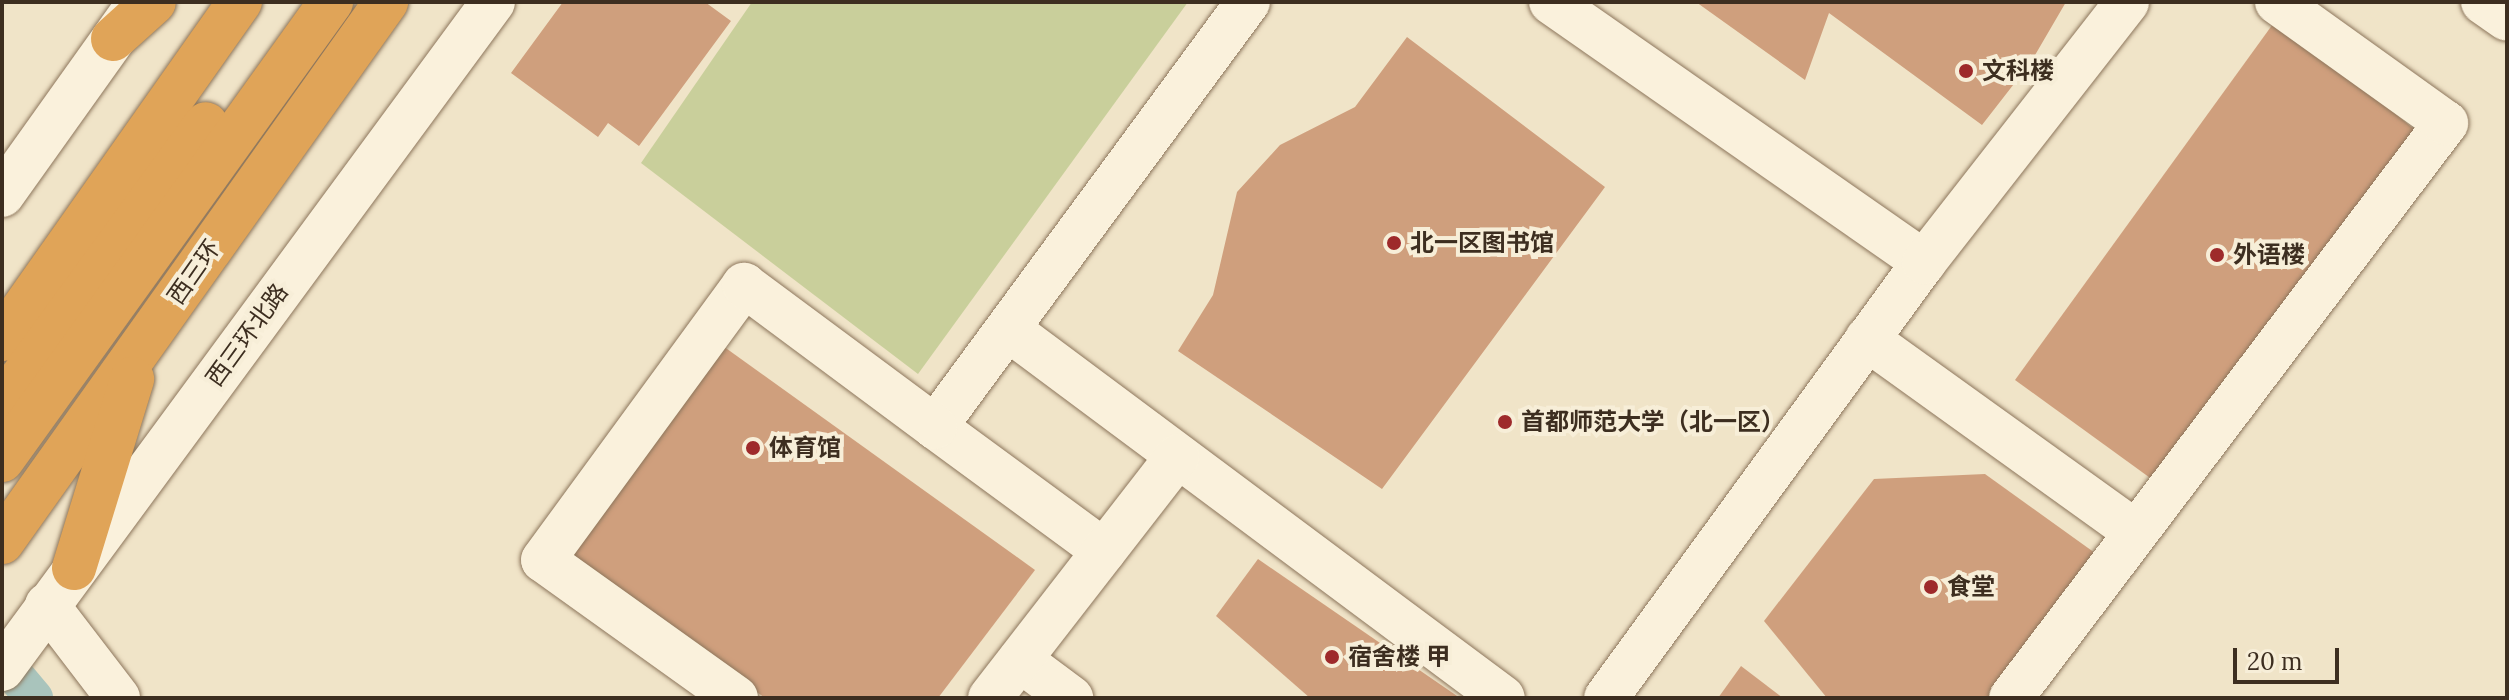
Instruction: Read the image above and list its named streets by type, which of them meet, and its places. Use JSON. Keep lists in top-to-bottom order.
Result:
{
  "streets": {
    "highway": ["西三环"],
    "street": ["西三环北路"]
  },
  "places": [
    "文科楼",
    "北一区图书馆",
    "外语楼",
    "首都师范大学（北一区）",
    "体育馆",
    "食堂",
    "宿舍楼 甲"
  ],
  "scale_bar": "20 m"
}
